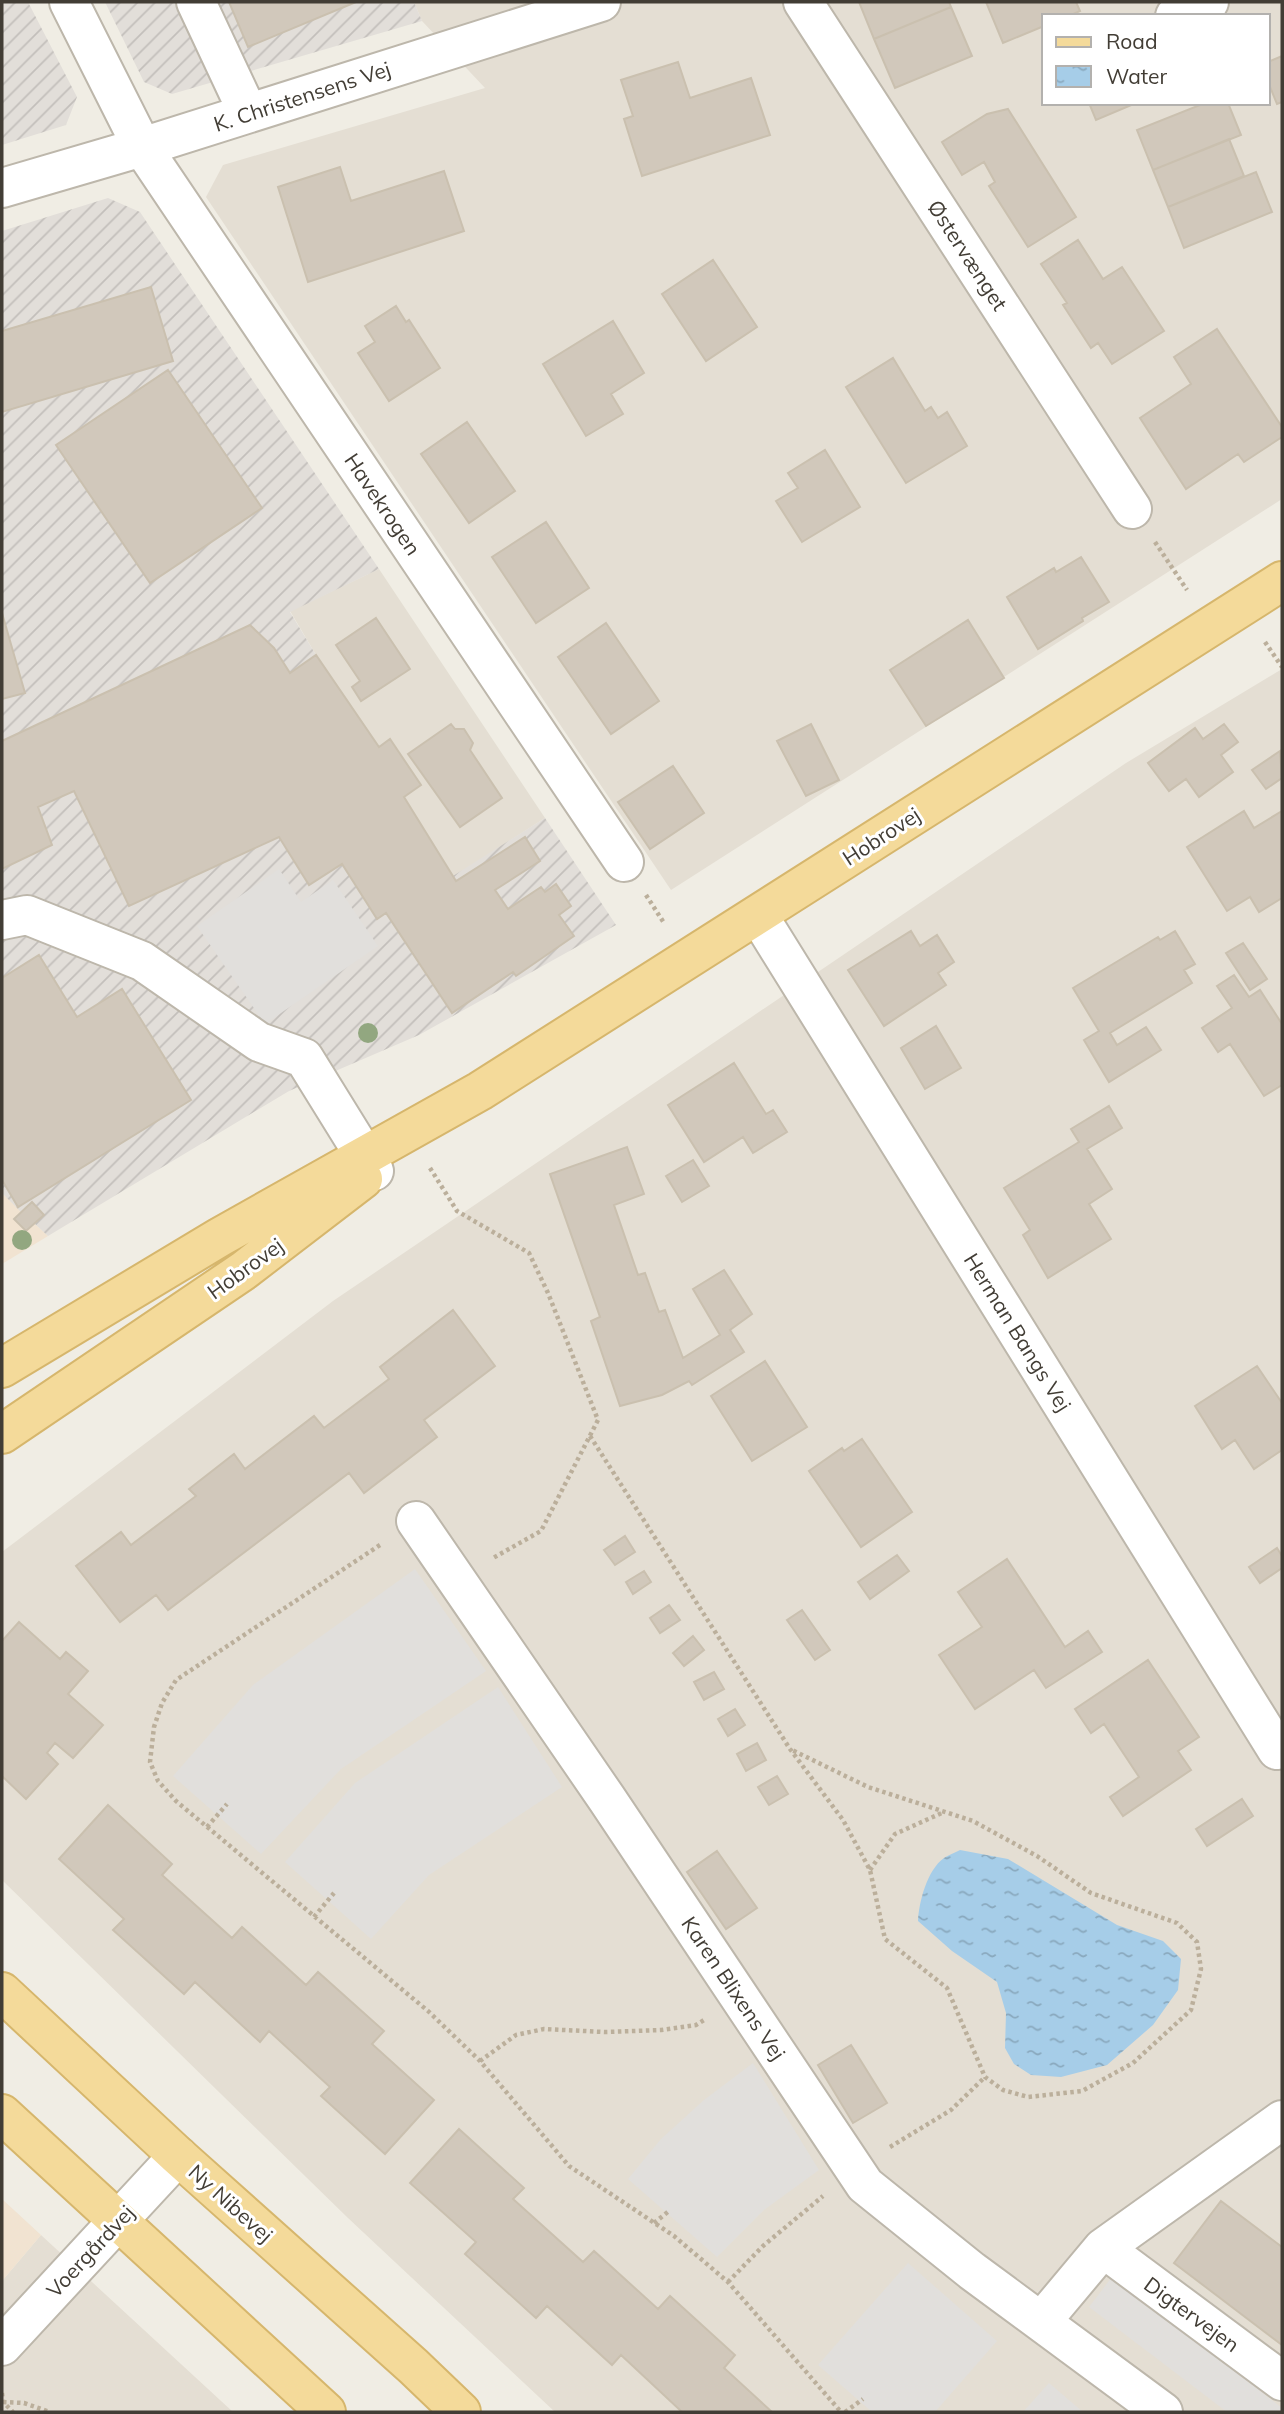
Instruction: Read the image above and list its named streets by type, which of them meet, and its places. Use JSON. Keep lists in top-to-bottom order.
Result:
{
  "streets": {
    "main road": ["Hobrovej", "Ny Nibevej"],
    "street": [
      "K. Christensens Vej",
      "Østervænget",
      "Havekrogen",
      "Herman Bangs Vej",
      "Karen Blixens Vej",
      "Voergårdvej",
      "Digtervejen"
    ]
  },
  "crossings": [
    ["K. Christensens Vej", "Havekrogen"],
    ["Hobrovej", "Herman Bangs Vej"],
    ["Ny Nibevej", "Voergårdvej"]
  ],
  "legend": ["Road", "Water"]
}
